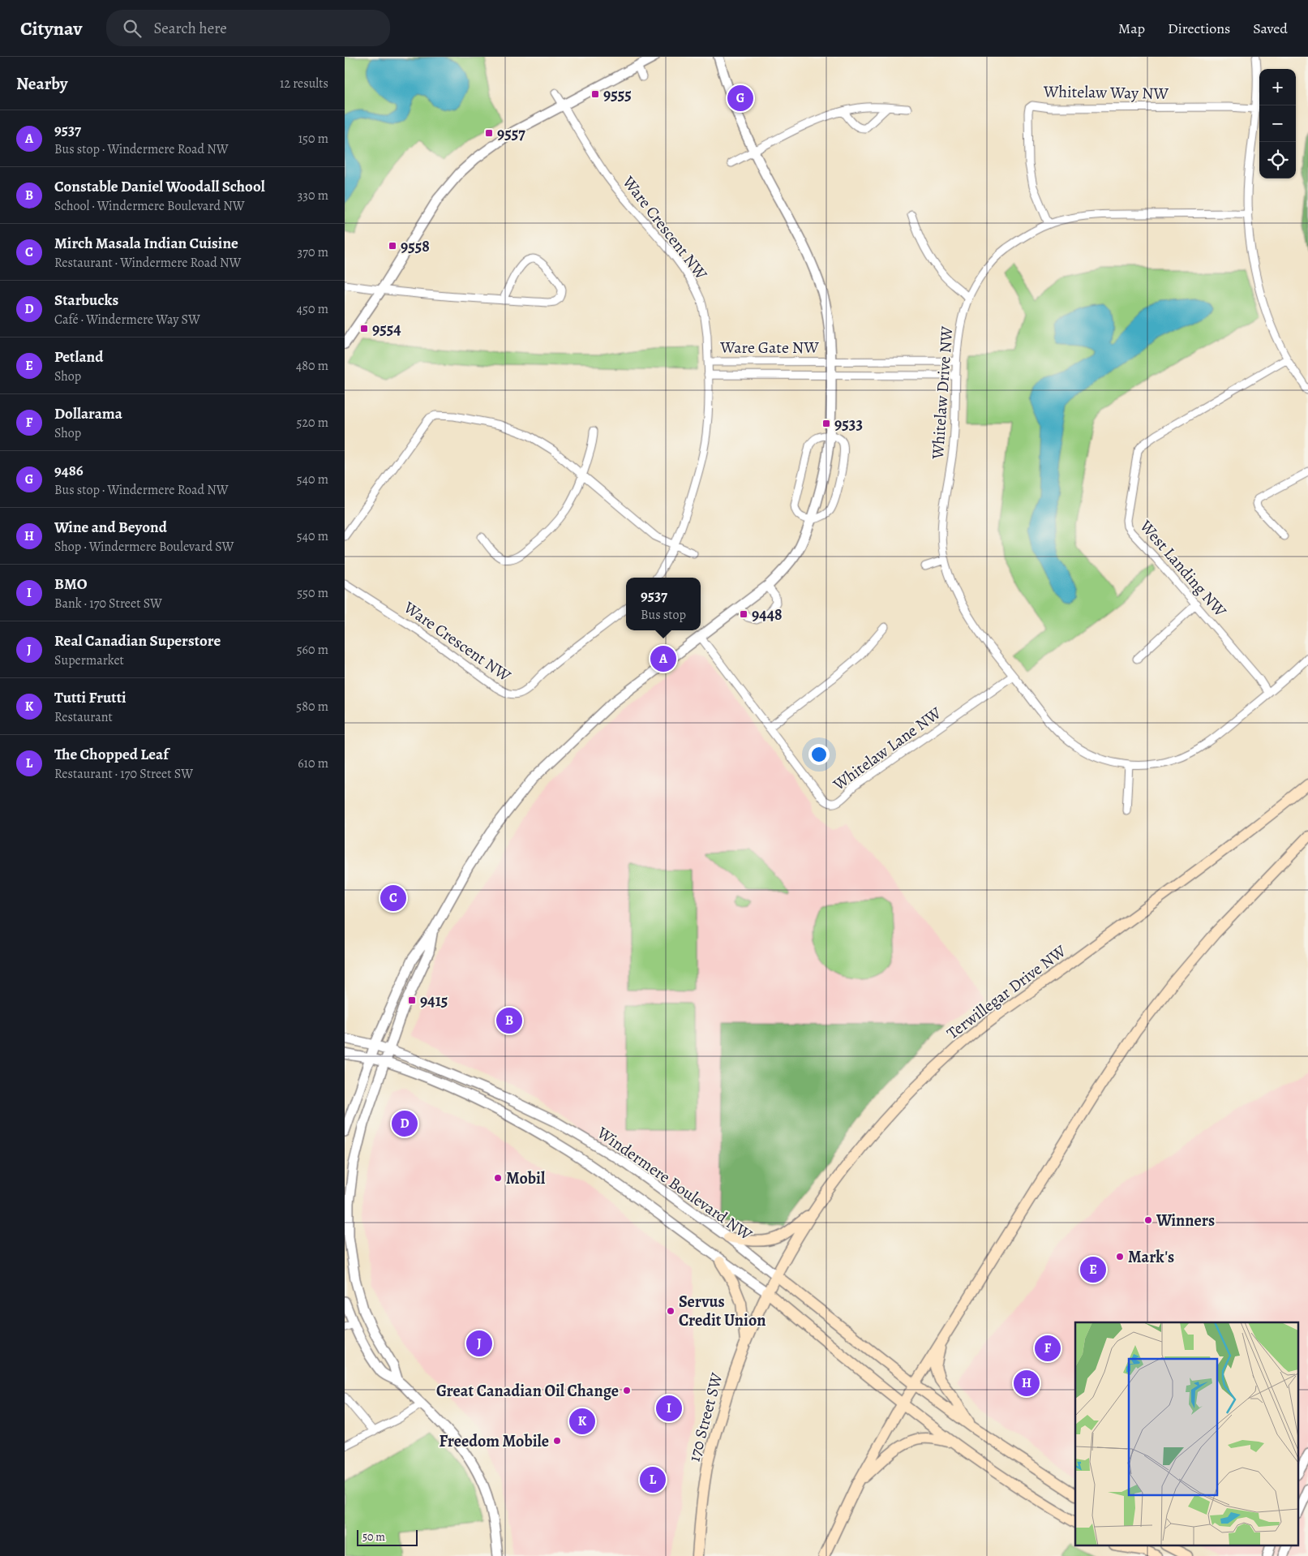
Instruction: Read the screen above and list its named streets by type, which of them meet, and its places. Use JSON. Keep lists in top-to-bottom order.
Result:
{
  "streets": {
    "main road": ["Terwillegar Drive NW", "Windermere Boulevard NW", "170 Street SW"],
    "street": [
      "Whitelaw Way NW",
      "Ware Crescent NW",
      "Ware Gate NW",
      "Whitelaw Drive NW",
      "West Landing NW",
      "Whitelaw Lane NW"
    ]
  },
  "crossings": [
    ["Whitelaw Way NW", "Whitelaw Drive NW"],
    ["Ware Crescent NW", "Ware Gate NW"],
    ["Ware Gate NW", "Whitelaw Drive NW"],
    ["Whitelaw Drive NW", "West Landing NW"],
    ["Whitelaw Drive NW", "Whitelaw Lane NW"],
    ["Terwillegar Drive NW", "Windermere Boulevard NW"],
    ["Terwillegar Drive NW", "170 Street SW"],
    ["Windermere Boulevard NW", "170 Street SW"]
  ],
  "places": {
    "transit": [
      "9555",
      "9557",
      "9558",
      "9554",
      "9533",
      "9448",
      "9415"
    ],
    "other": [
      "Mobil",
      "Winners",
      "Mark's",
      "Servus Credit Union",
      "Great Canadian Oil Change",
      "Freedom Mobile"
    ]
  },
  "scale_bar": "50 m",
  "page": {
    "header": "Citynav",
    "search": "Search here",
    "nav": ["Map", "Directions", "Saved"],
    "heading": ["Nearby", "12 results"],
    "map_buttons": ["+", "−"],
    "pins": [
      "G",
      "A",
      "C",
      "B",
      "D",
      "E",
      "J",
      "F",
      "H",
      "I",
      "K",
      "L"
    ],
    "list": [
      {
        "mark": "A",
        "name": "9537",
        "note": "Bus stop · Windermere Road NW",
        "value": "150 m"
      },
      {
        "mark": "B",
        "name": "Constable Daniel Woodall School",
        "note": "School · Windermere Boulevard NW",
        "value": "330 m"
      },
      {
        "mark": "C",
        "name": "Mirch Masala Indian Cuisine",
        "note": "Restaurant · Windermere Road NW",
        "value": "370 m"
      },
      {
        "mark": "D",
        "name": "Starbucks",
        "note": "Café · Windermere Way SW",
        "value": "450 m"
      },
      {
        "mark": "E",
        "name": "Petland",
        "note": "Shop",
        "value": "480 m"
      },
      {
        "mark": "F",
        "name": "Dollarama",
        "note": "Shop",
        "value": "520 m"
      },
      {
        "mark": "G",
        "name": "9486",
        "note": "Bus stop · Windermere Road NW",
        "value": "540 m"
      },
      {
        "mark": "H",
        "name": "Wine and Beyond",
        "note": "Shop · Windermere Boulevard SW",
        "value": "540 m"
      },
      {
        "mark": "I",
        "name": "BMO",
        "note": "Bank · 170 Street SW",
        "value": "550 m"
      },
      {
        "mark": "J",
        "name": "Real Canadian Superstore",
        "note": "Supermarket",
        "value": "560 m"
      },
      {
        "mark": "K",
        "name": "Tutti Frutti",
        "note": "Restaurant",
        "value": "580 m"
      },
      {
        "mark": "L",
        "name": "The Chopped Leaf",
        "note": "Restaurant · 170 Street SW",
        "value": "610 m"
      }
    ],
    "popup": ["9537", "Bus stop"],
    "scale": "50 m"
  }
}
